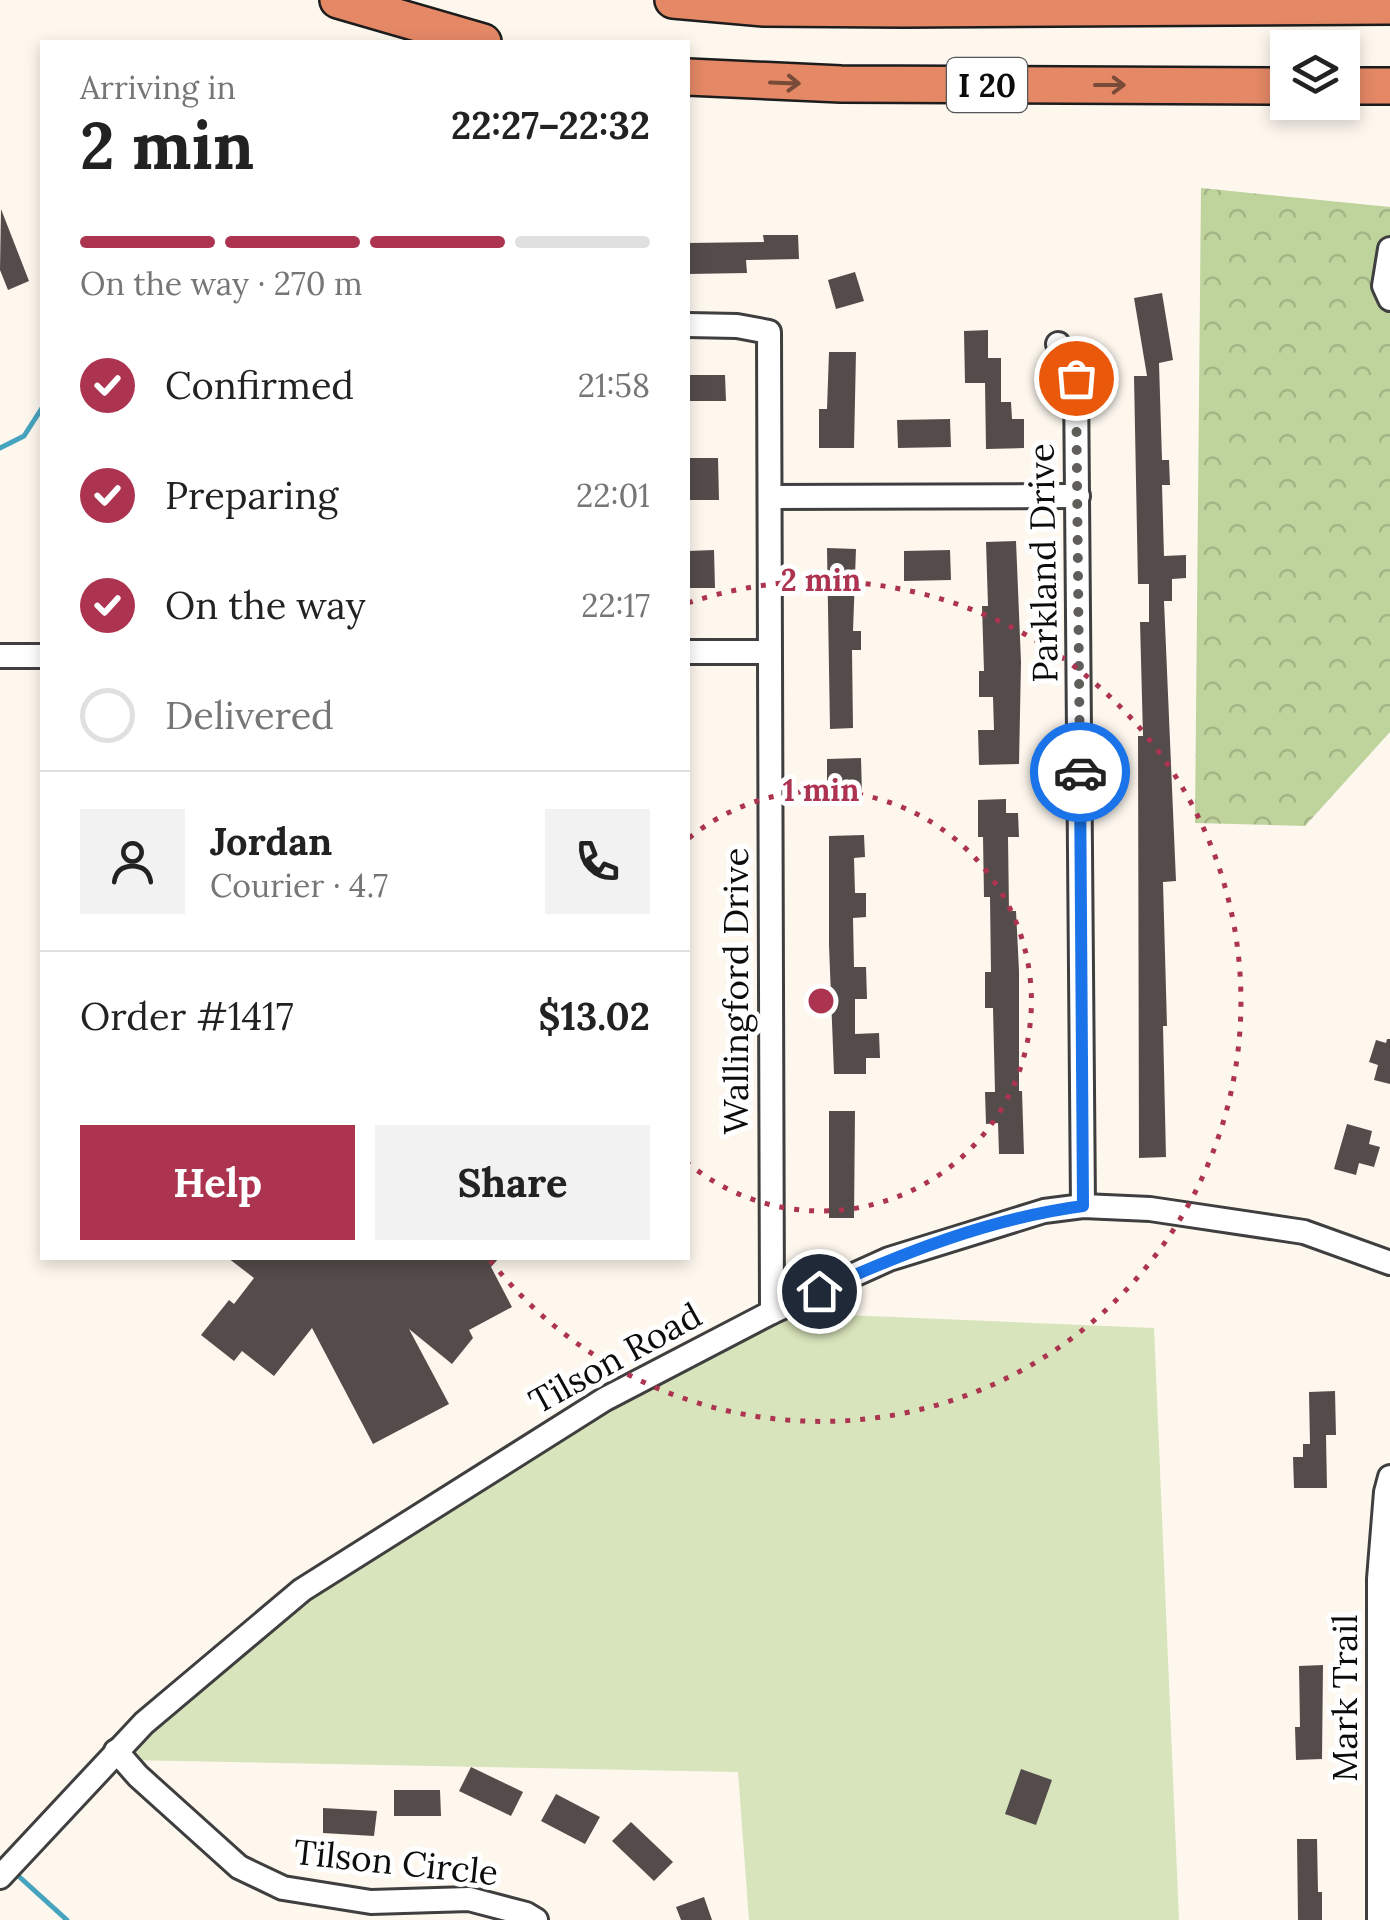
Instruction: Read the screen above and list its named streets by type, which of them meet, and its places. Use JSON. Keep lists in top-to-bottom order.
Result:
{
  "streets": {
    "highway": ["I 20"],
    "street": [
      "Parkland Drive",
      "Wallingford Drive",
      "Tilson Road",
      "Mark Trail",
      "Tilson Circle"
    ]
  },
  "crossings": [
    ["Parkland Drive", "Tilson Road"],
    ["Wallingford Drive", "Tilson Road"],
    ["Tilson Road", "Tilson Circle"]
  ],
  "page": {
    "heading": ["2 min", "Arriving in", "22:27–22:32"],
    "panel": [
      "Jordan",
      "Courier · 4.7",
      "Order #1417",
      "$13.02"
    ],
    "bar": "On the way · 270 m",
    "list": [
      ["Confirmed", "21:58"],
      ["Preparing", "22:01"],
      ["On the way", "22:17"],
      "Delivered"
    ],
    "buttons": ["Help", "Share"]
  },
  "rings": ["2 min", "1 min"]
}
